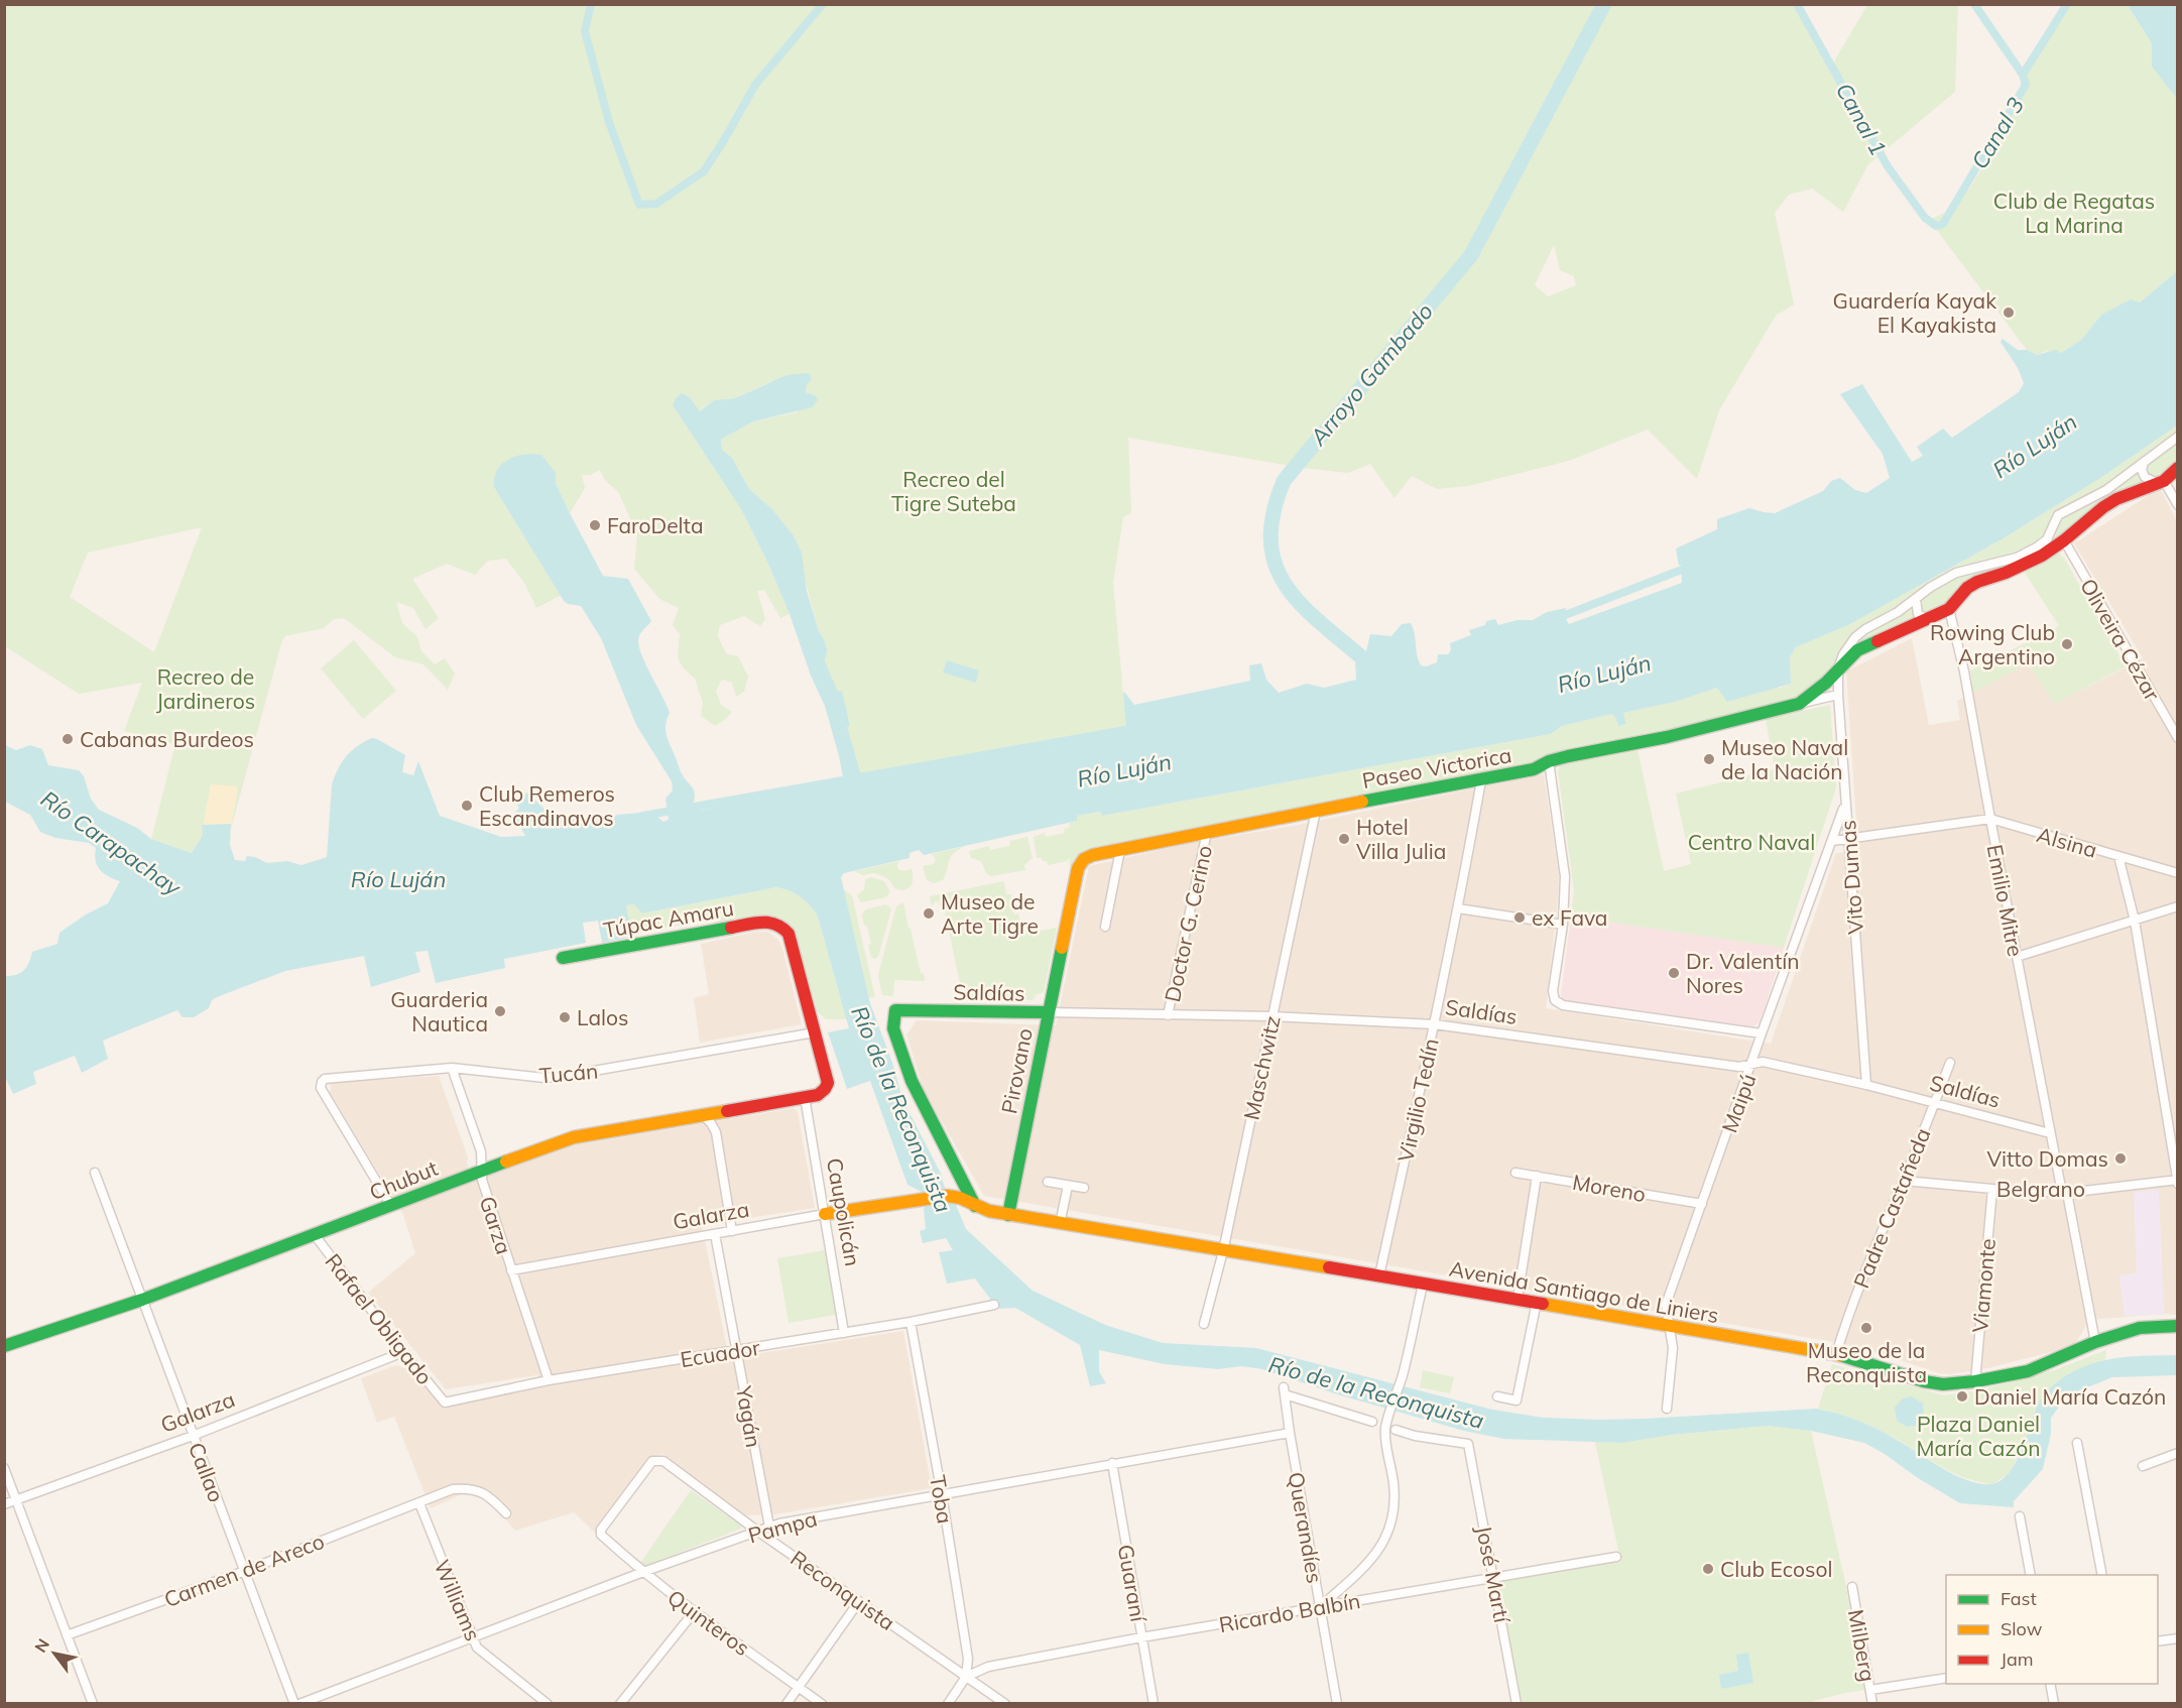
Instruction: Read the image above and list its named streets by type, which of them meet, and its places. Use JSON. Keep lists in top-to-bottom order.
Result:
{
  "streets": {
    "street": [
      "Oliveira Cézar",
      "Paseo Victorica",
      "Alsina",
      "Vito Dumas",
      "Emilio Mitre",
      "Túpac Amaru",
      "Doctor G. Cerino",
      "Saldías",
      "Maschwitz",
      "Pirovano",
      "Tucán",
      "Virgilio Tedín",
      "Maipú",
      "Chubut",
      "Moreno",
      "Belgrano",
      "Padre Castañeda",
      "Caupolicán",
      "Galarza",
      "Garza",
      "Viamonte",
      "Avenida Santiago de Liniers",
      "Rafael Obligado",
      "Ecuador",
      "Yagán",
      "Callao",
      "Toba",
      "Pampa",
      "Querandíes",
      "Carmen de Areco",
      "José Martí",
      "Guaraní",
      "Reconquista",
      "Williams",
      "Ricardo Balbín",
      "Quinteros",
      "Milberg"
    ]
  },
  "crossings": [
    ["Oliveira Cézar", "Paseo Victorica"],
    ["Paseo Victorica", "Vito Dumas"],
    ["Paseo Victorica", "Emilio Mitre"],
    ["Paseo Victorica", "Doctor G. Cerino"],
    ["Paseo Victorica", "Maschwitz"],
    ["Paseo Victorica", "Pirovano"],
    ["Paseo Victorica", "Virgilio Tedín"],
    ["Alsina", "Vito Dumas"],
    ["Alsina", "Emilio Mitre"],
    ["Alsina", "Maipú"],
    ["Vito Dumas", "Saldías"],
    ["Vito Dumas", "Maipú"],
    ["Emilio Mitre", "Saldías"],
    ["Emilio Mitre", "Belgrano"],
    ["Emilio Mitre", "Avenida Santiago de Liniers"],
    ["Túpac Amaru", "Tucán"],
    ["Túpac Amaru", "Chubut"],
    ["Doctor G. Cerino", "Saldías"],
    ["Saldías", "Maschwitz"],
    ["Saldías", "Pirovano"],
    ["Saldías", "Virgilio Tedín"],
    ["Saldías", "Maipú"],
    ["Saldías", "Padre Castañeda"],
    ["Maschwitz", "Avenida Santiago de Liniers"],
    ["Pirovano", "Avenida Santiago de Liniers"],
    ["Tucán", "Chubut"],
    ["Tucán", "Garza"],
    ["Virgilio Tedín", "Avenida Santiago de Liniers"],
    ["Maipú", "Moreno"],
    ["Maipú", "Avenida Santiago de Liniers"],
    ["Chubut", "Caupolicán"],
    ["Chubut", "Garza"],
    ["Chubut", "Rafael Obligado"],
    ["Chubut", "Callao"],
    ["Belgrano", "Padre Castañeda"],
    ["Belgrano", "Viamonte"],
    ["Padre Castañeda", "Avenida Santiago de Liniers"],
    ["Caupolicán", "Galarza"],
    ["Caupolicán", "Ecuador"],
    ["Galarza", "Garza"],
    ["Galarza", "Avenida Santiago de Liniers"],
    ["Galarza", "Rafael Obligado"],
    ["Galarza", "Yagán"],
    ["Galarza", "Callao"],
    ["Garza", "Ecuador"],
    ["Viamonte", "Avenida Santiago de Liniers"],
    ["Rafael Obligado", "Ecuador"],
    ["Ecuador", "Yagán"],
    ["Ecuador", "Toba"],
    ["Yagán", "Pampa"],
    ["Callao", "Pampa"],
    ["Callao", "Carmen de Areco"],
    ["Toba", "Pampa"],
    ["Toba", "Reconquista"],
    ["Toba", "Ricardo Balbín"],
    ["Pampa", "Querandíes"],
    ["Pampa", "Guaraní"],
    ["Pampa", "Reconquista"],
    ["Pampa", "Williams"],
    ["Pampa", "Quinteros"],
    ["Querandíes", "Ricardo Balbín"],
    ["Carmen de Areco", "Williams"],
    ["José Martí", "Ricardo Balbín"],
    ["Guaraní", "Ricardo Balbín"],
    ["Reconquista", "Ricardo Balbín"],
    ["Reconquista", "Quinteros"]
  ],
  "water": [
    "Canal 1",
    "Canal 3",
    "Arroyo Gambado",
    "Río Luján",
    "Río Carapachay",
    "Río de la Reconquista"
  ],
  "parks": [
    "Club de Regatas La Marina",
    "Recreo del Tigre Suteba",
    "Recreo de Jardineros",
    "Centro Naval",
    "Plaza Daniel María Cazón"
  ],
  "places": [
    "Guardería Kayak El Kayakista",
    "FaroDelta",
    "Rowing Club Argentino",
    "Cabanas Burdeos",
    "Museo Naval de la Nación",
    "Club Remeros Escandinavos",
    "Hotel Villa Julia",
    "Museo de Arte Tigre",
    "ex Fava",
    "Dr. Valentín Nores",
    "Guarderia Nautica",
    "Lalos",
    "Vitto Domas",
    "Museo de la Reconquista",
    "Daniel María Cazón",
    "Club Ecosol"
  ],
  "legend": ["Fast", "Slow", "Jam"],
  "north": "top left"
}
